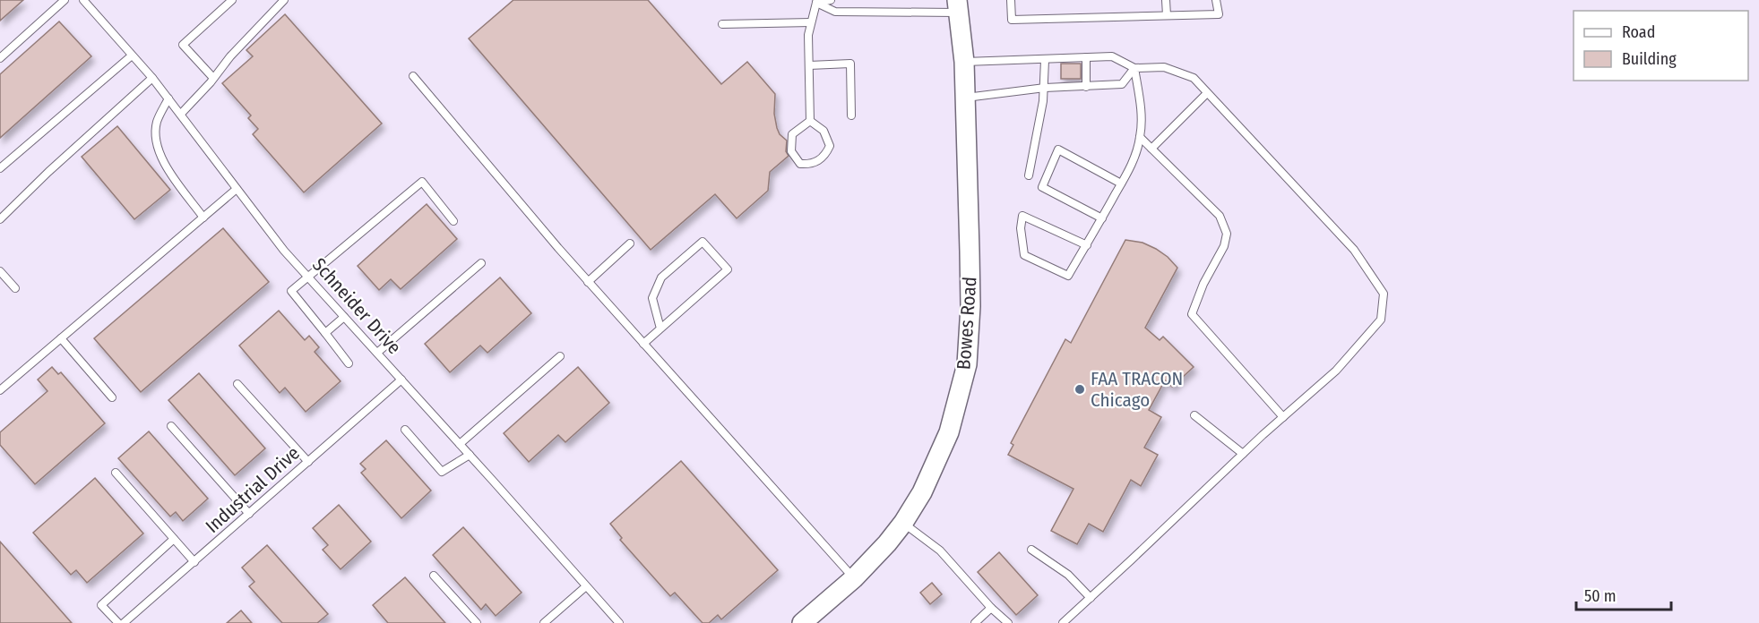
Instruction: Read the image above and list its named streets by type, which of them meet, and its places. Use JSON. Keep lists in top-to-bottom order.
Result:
{
  "streets": {
    "main road": ["Bowes Road"],
    "lane": ["Schneider Drive", "Industrial Drive"]
  },
  "crossings": [
    ["Schneider Drive", "Industrial Drive"]
  ],
  "places": ["FAA TRACON Chicago"],
  "legend": ["Road", "Building"],
  "scale_bar": "50 m"
}
